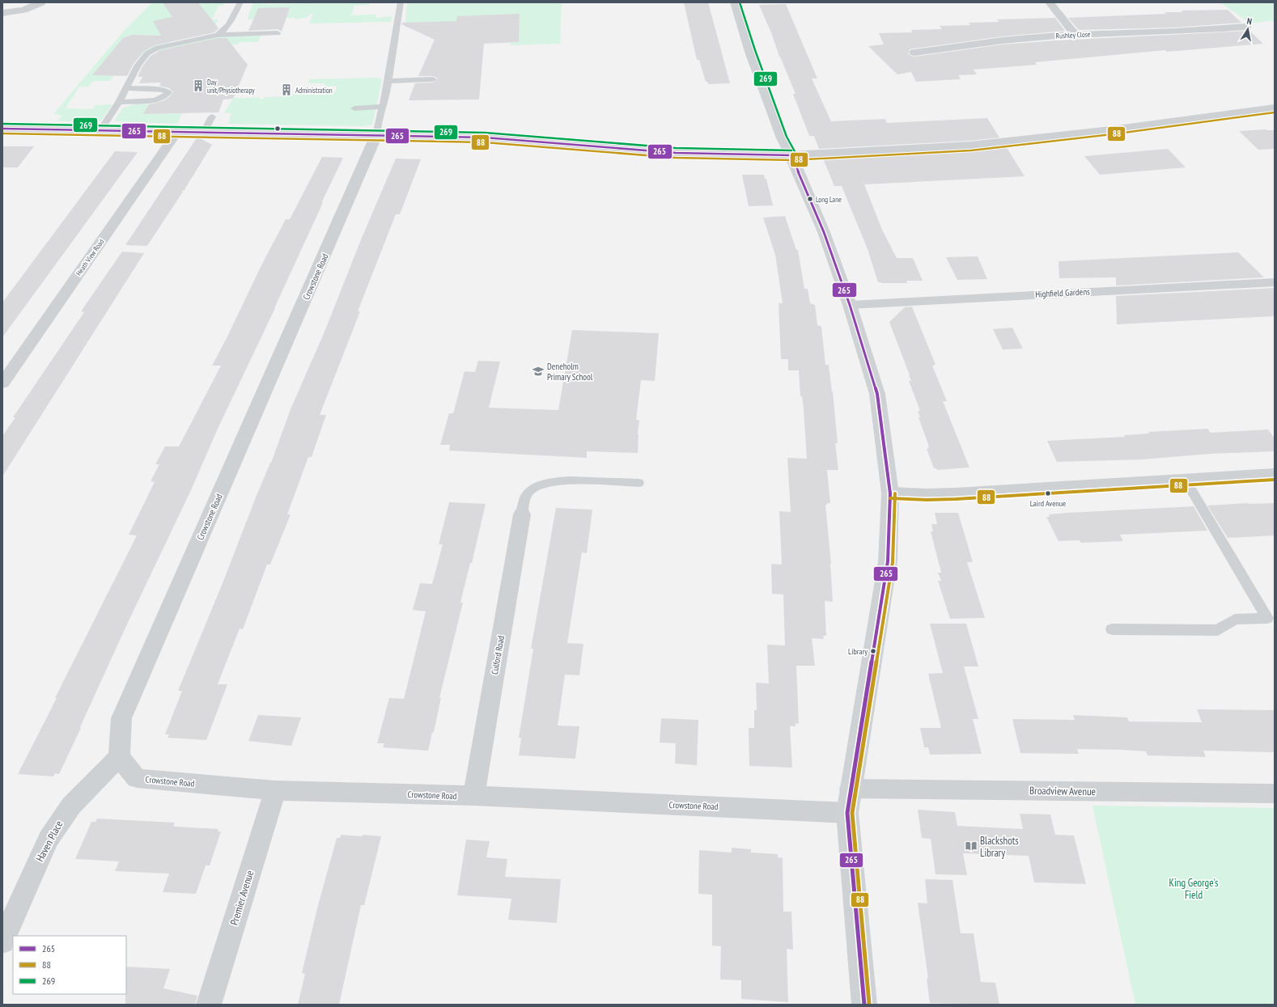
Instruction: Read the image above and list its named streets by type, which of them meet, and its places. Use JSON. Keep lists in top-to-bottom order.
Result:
{
  "streets": {
    "street": [
      "Rushley Close",
      "Heath View Road",
      "Crowstone Road",
      "Highfield Gardens",
      "Culford Road",
      "Broadview Avenue",
      "Haven Place",
      "Premier Avenue"
    ]
  },
  "crossings": [
    ["Crowstone Road", "Culford Road"],
    ["Crowstone Road", "Haven Place"],
    ["Crowstone Road", "Premier Avenue"]
  ],
  "parks": ["King George's Field"],
  "places": {
    "building": ["Day unit/Physiotherapy", "Administration"],
    "other": ["Long Lane", "Laird Avenue", "Library"],
    "school or university": ["Deneholm Primary School"],
    "library": ["Blackshots Library"]
  },
  "lines": ["transit line 269", "transit line 88", "transit line 265"],
  "legend": ["265", "88", "269"],
  "north": "top"
}
